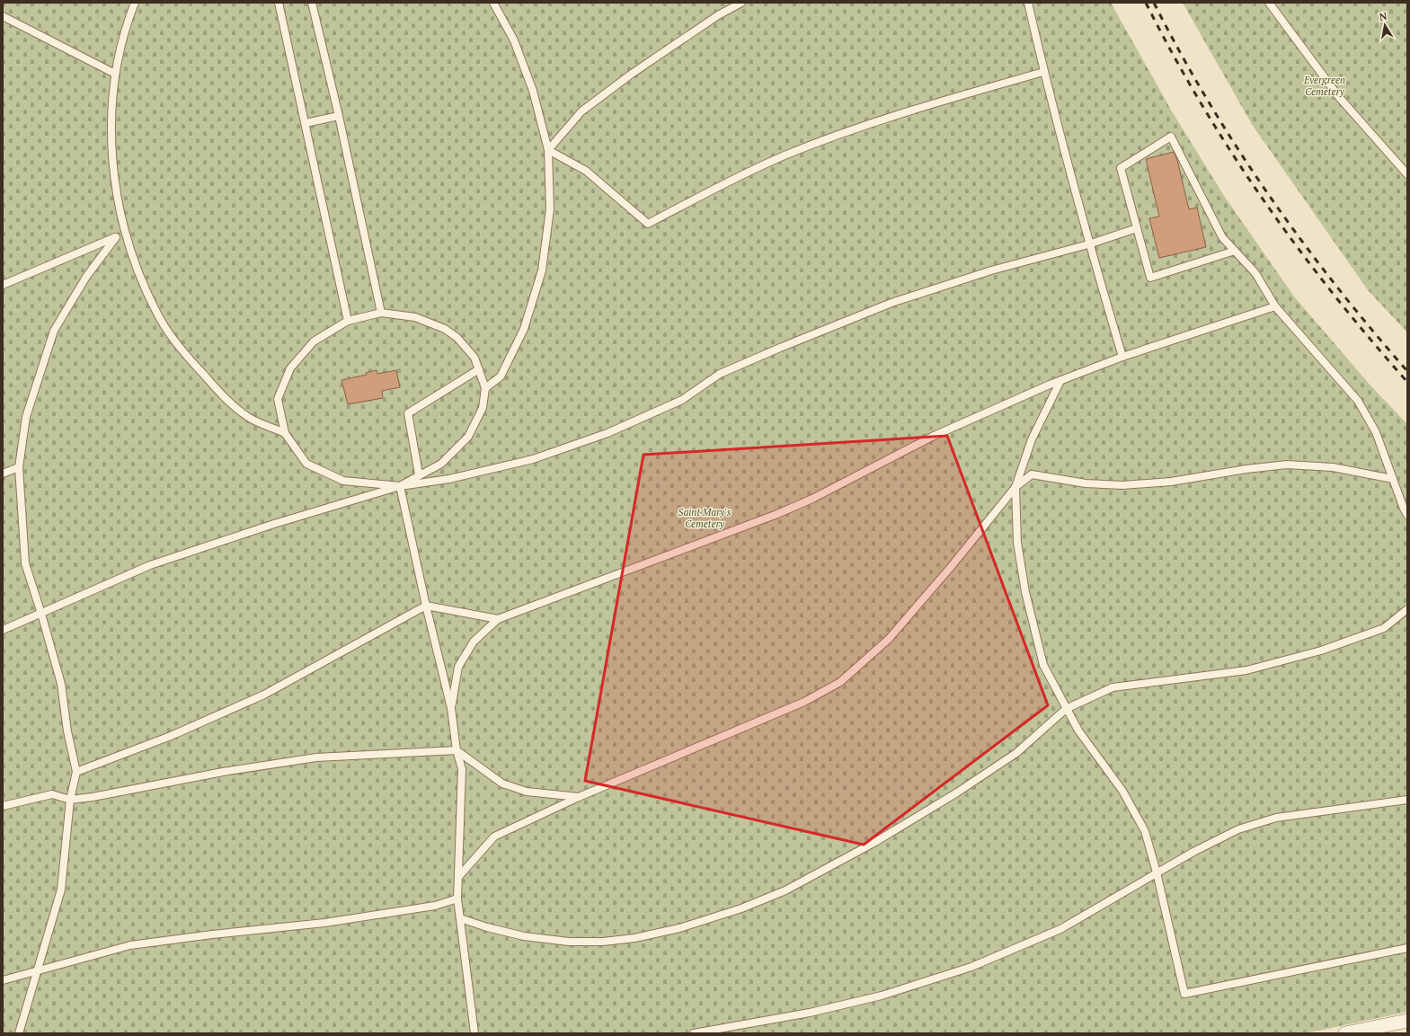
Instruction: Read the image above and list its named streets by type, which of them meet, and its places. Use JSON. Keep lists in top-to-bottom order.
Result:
{
  "parks": ["Evergreen Cemetery", "Saint Mary's Cemetery"],
  "north": "top"
}
